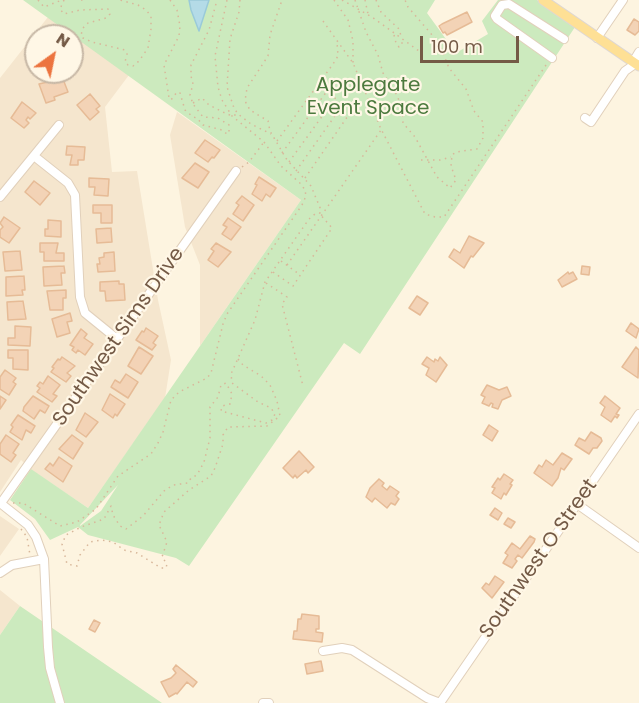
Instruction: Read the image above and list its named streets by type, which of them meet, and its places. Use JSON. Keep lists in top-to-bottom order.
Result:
{
  "streets": {
    "street": ["Southwest Sims Drive", "Southwest O Street"]
  },
  "parks": ["Applegate Event Space"],
  "scale_bar": "100 m",
  "north": "top right"
}
